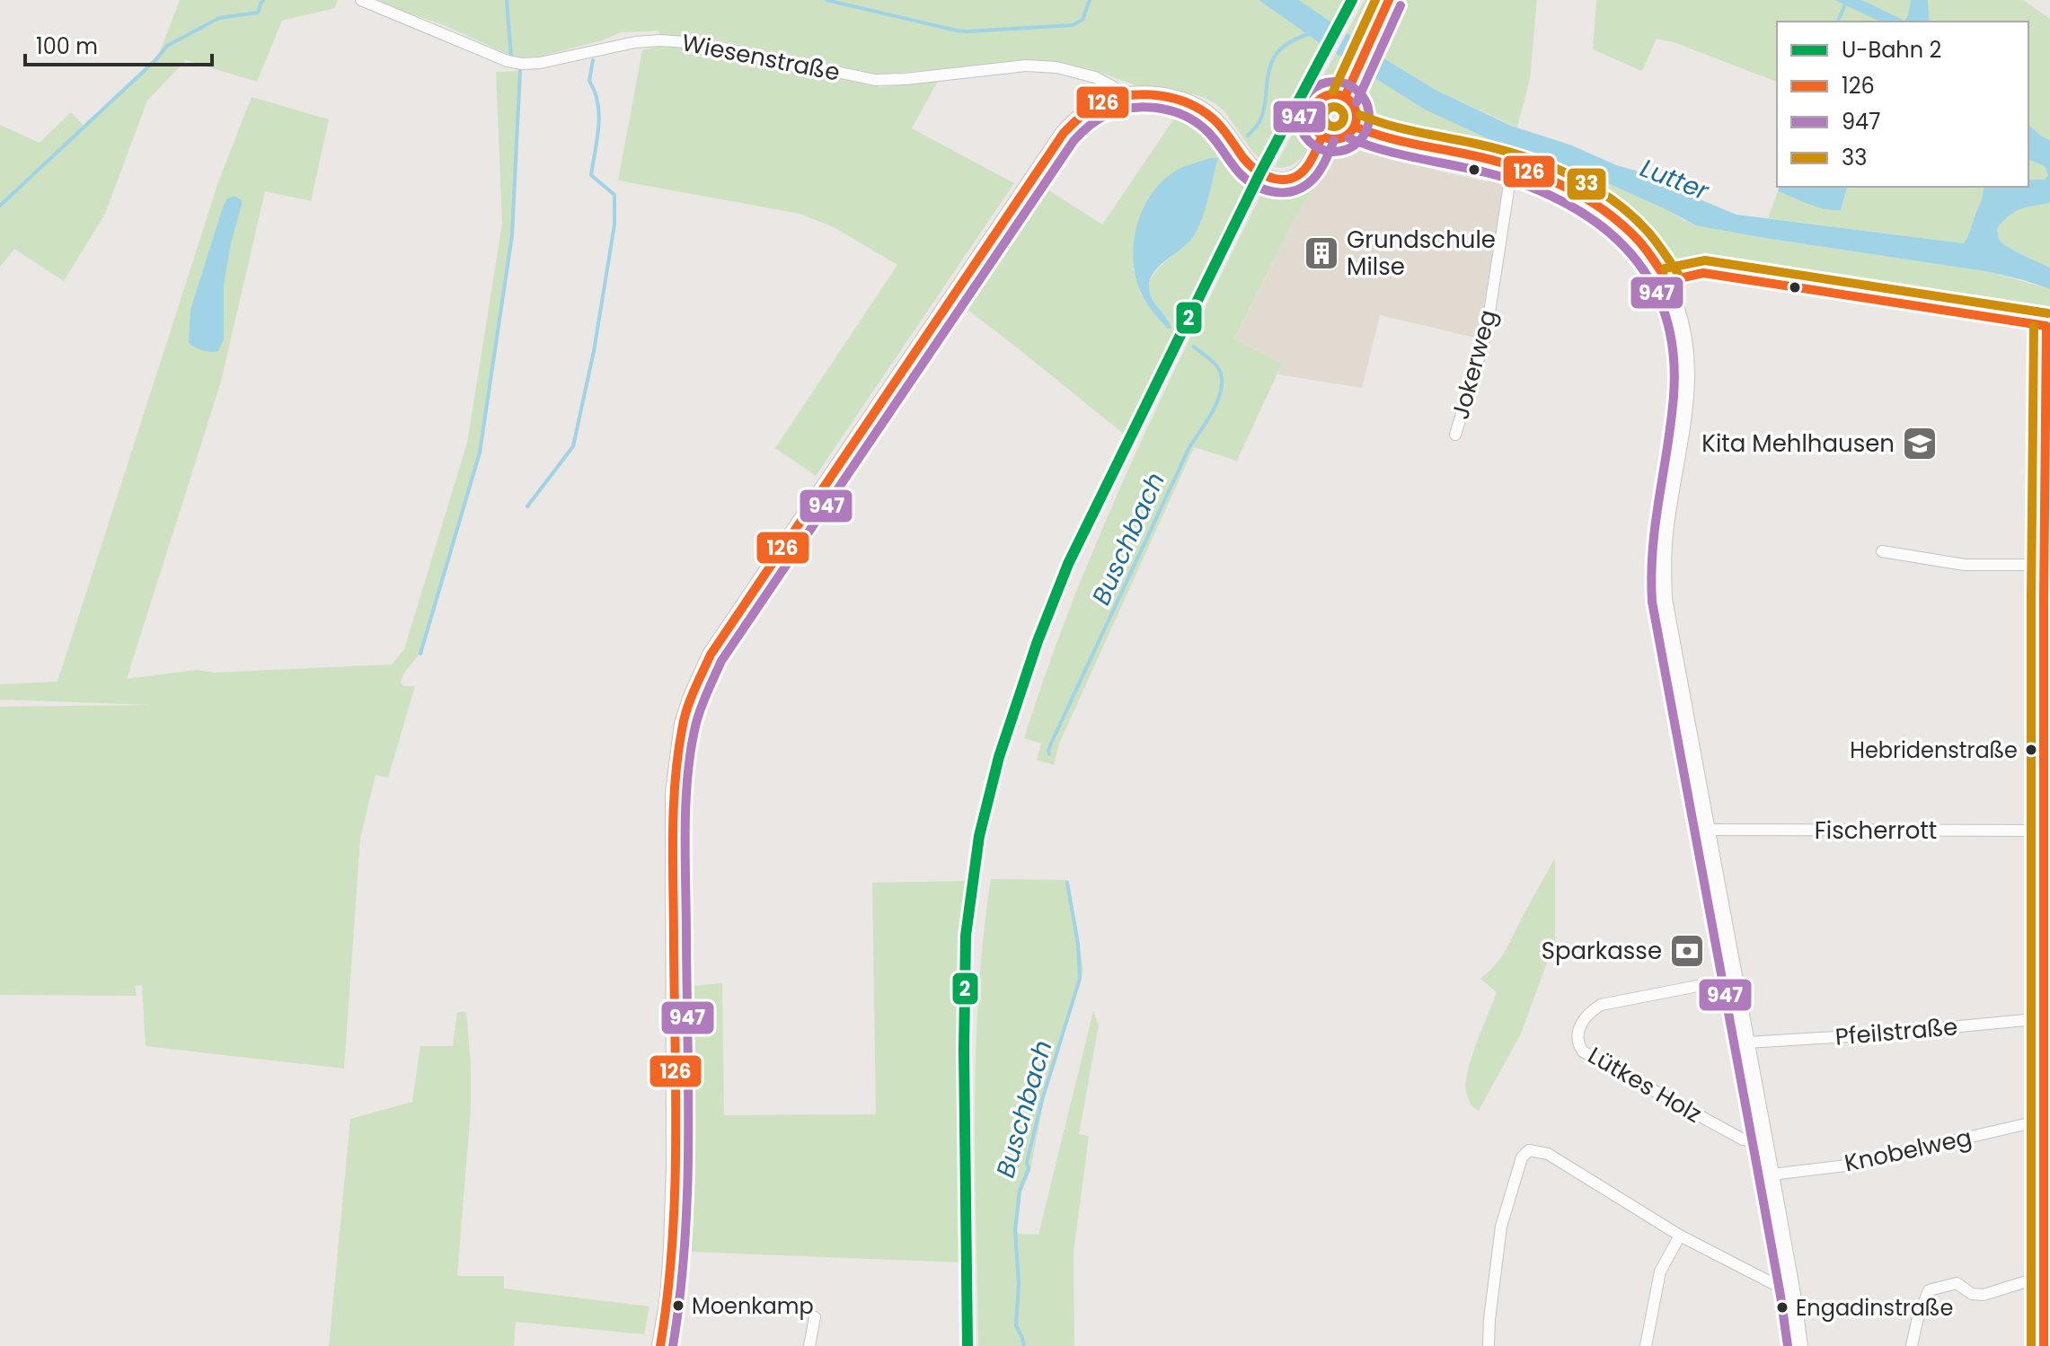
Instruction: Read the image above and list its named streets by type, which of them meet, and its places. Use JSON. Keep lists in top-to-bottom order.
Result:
{
  "streets": {
    "street": [
      "Wiesenstraße",
      "Jokerweg",
      "Fischerrott",
      "Pfeilstraße",
      "Lütkes Holz",
      "Knobelweg"
    ]
  },
  "water": ["Lutter", "Buschbach"],
  "places": {
    "building": ["Grundschule Milse"],
    "school or university": ["Kita Mehlhausen"],
    "other": ["Hebridenstraße", "Moenkamp", "Engadinstraße"],
    "bank": ["Sparkasse"]
  },
  "lines": [
    "metro line 2",
    "transit line 126",
    "transit line 33",
    "transit line 947"
  ],
  "legend": [
    "U-Bahn 2",
    "126",
    "947",
    "33"
  ],
  "scale_bar": "100 m"
}
